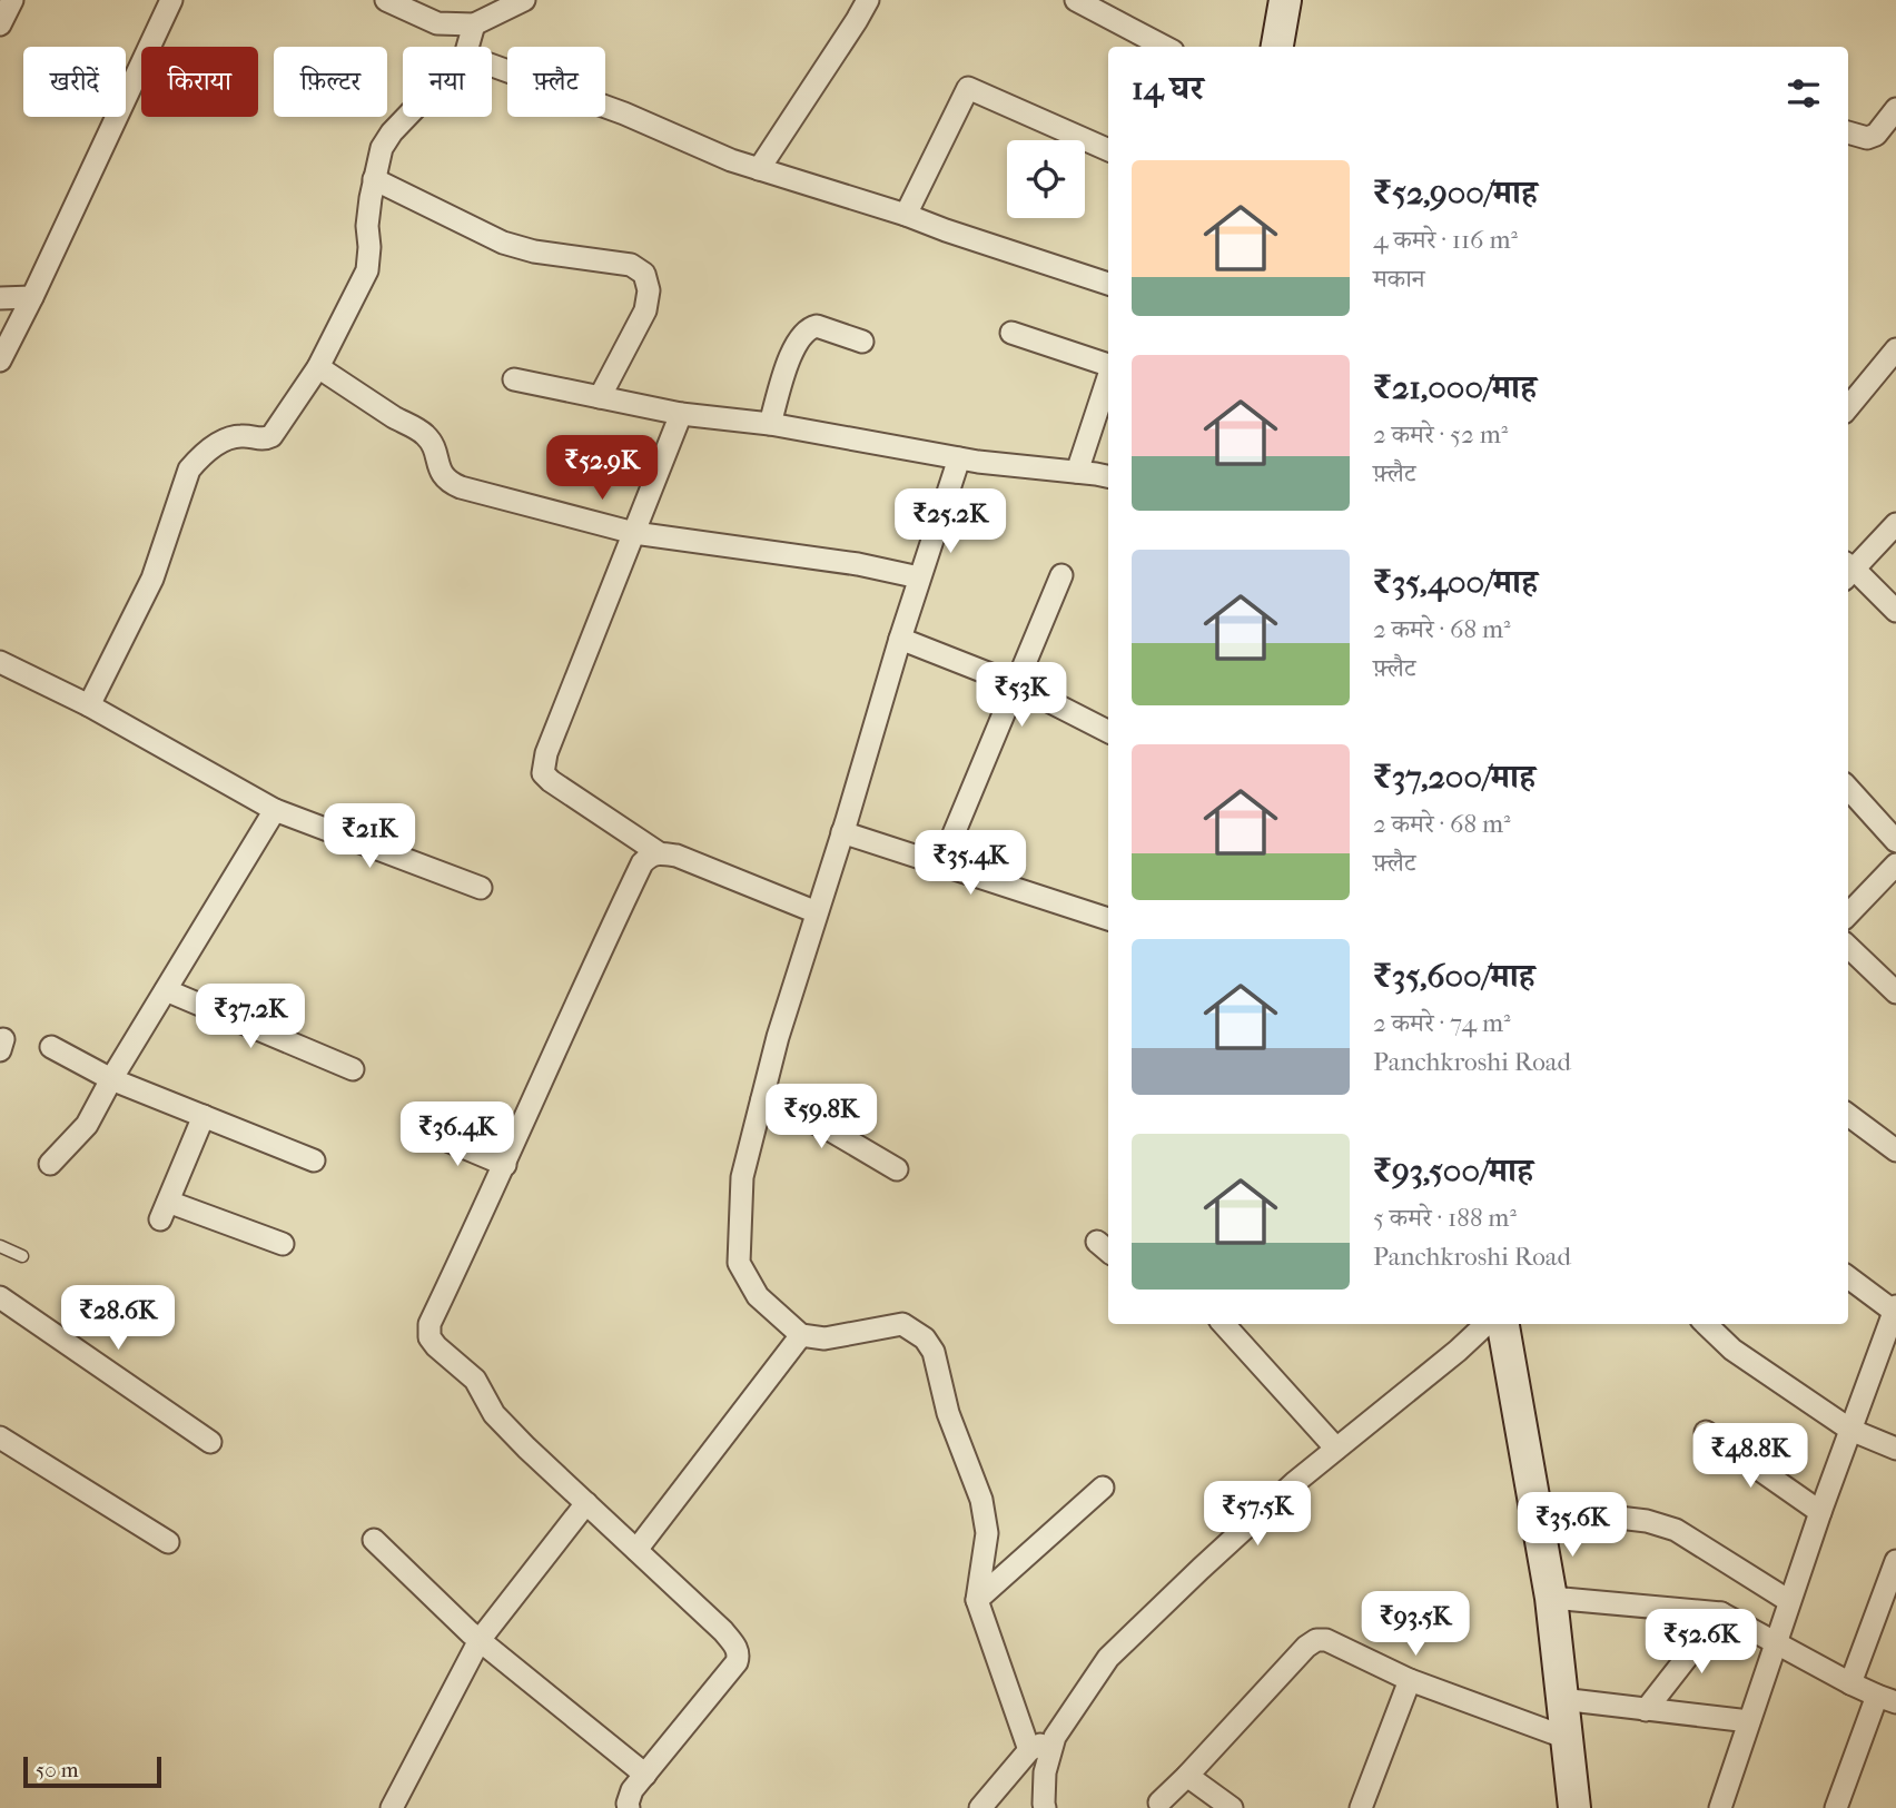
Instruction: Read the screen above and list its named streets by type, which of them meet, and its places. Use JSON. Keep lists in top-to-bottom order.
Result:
{
  "scale_bar": "50 m",
  "page": {
    "chip": [
      "खरीदें",
      "किराया",
      "फ़िल्टर",
      "नया",
      "फ़्लैट"
    ],
    "heading": "14 घर",
    "list": [
      {
        "name": "₹52,900/माह",
        "note": "4 कमरे · 116 m² · मकान"
      },
      {
        "name": "₹21,000/माह",
        "note": "2 कमरे · 52 m² · फ़्लैट"
      },
      {
        "name": "₹35,400/माह",
        "note": "2 कमरे · 68 m² · फ़्लैट"
      },
      {
        "name": "₹37,200/माह",
        "note": "2 कमरे · 68 m² · फ़्लैट"
      },
      {
        "name": "₹35,600/माह",
        "note": "2 कमरे · 74 m² · Panchkroshi Road"
      },
      {
        "name": "₹93,500/माह",
        "note": "5 कमरे · 188 m² · Panchkroshi Road"
      }
    ],
    "price": [
      "₹52.9K",
      "₹25.2K",
      "₹53K",
      "₹21K",
      "₹35.4K",
      "₹37.2K",
      "₹59.8K",
      "₹36.4K",
      "₹28.6K",
      "₹48.8K",
      "₹57.5K",
      "₹35.6K",
      "₹93.5K",
      "₹52.6K"
    ],
    "scale": "50 m"
  }
}
